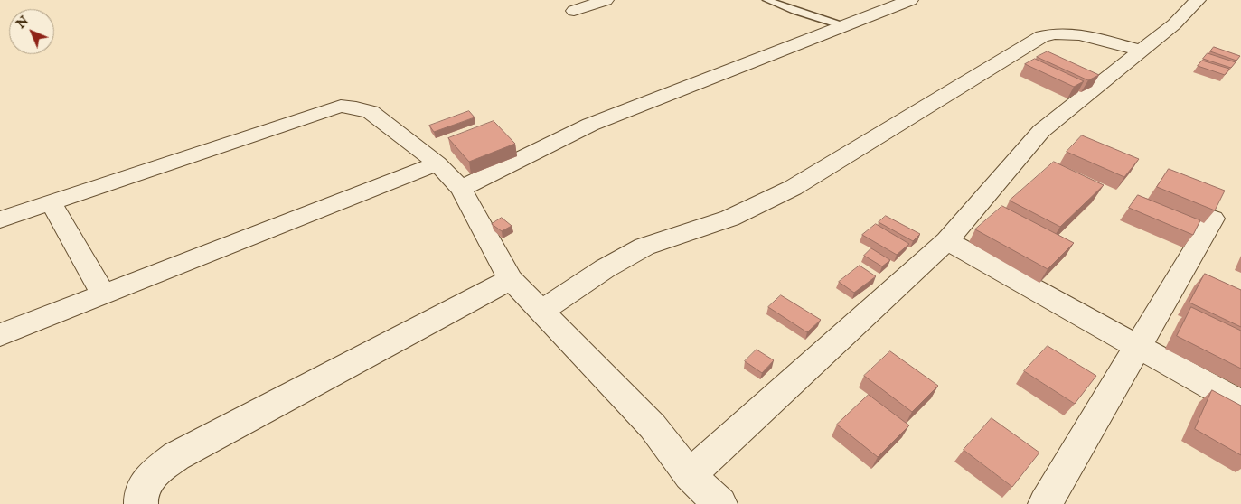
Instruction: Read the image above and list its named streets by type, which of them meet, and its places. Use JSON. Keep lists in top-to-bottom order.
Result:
{
  "north": "top left"
}
